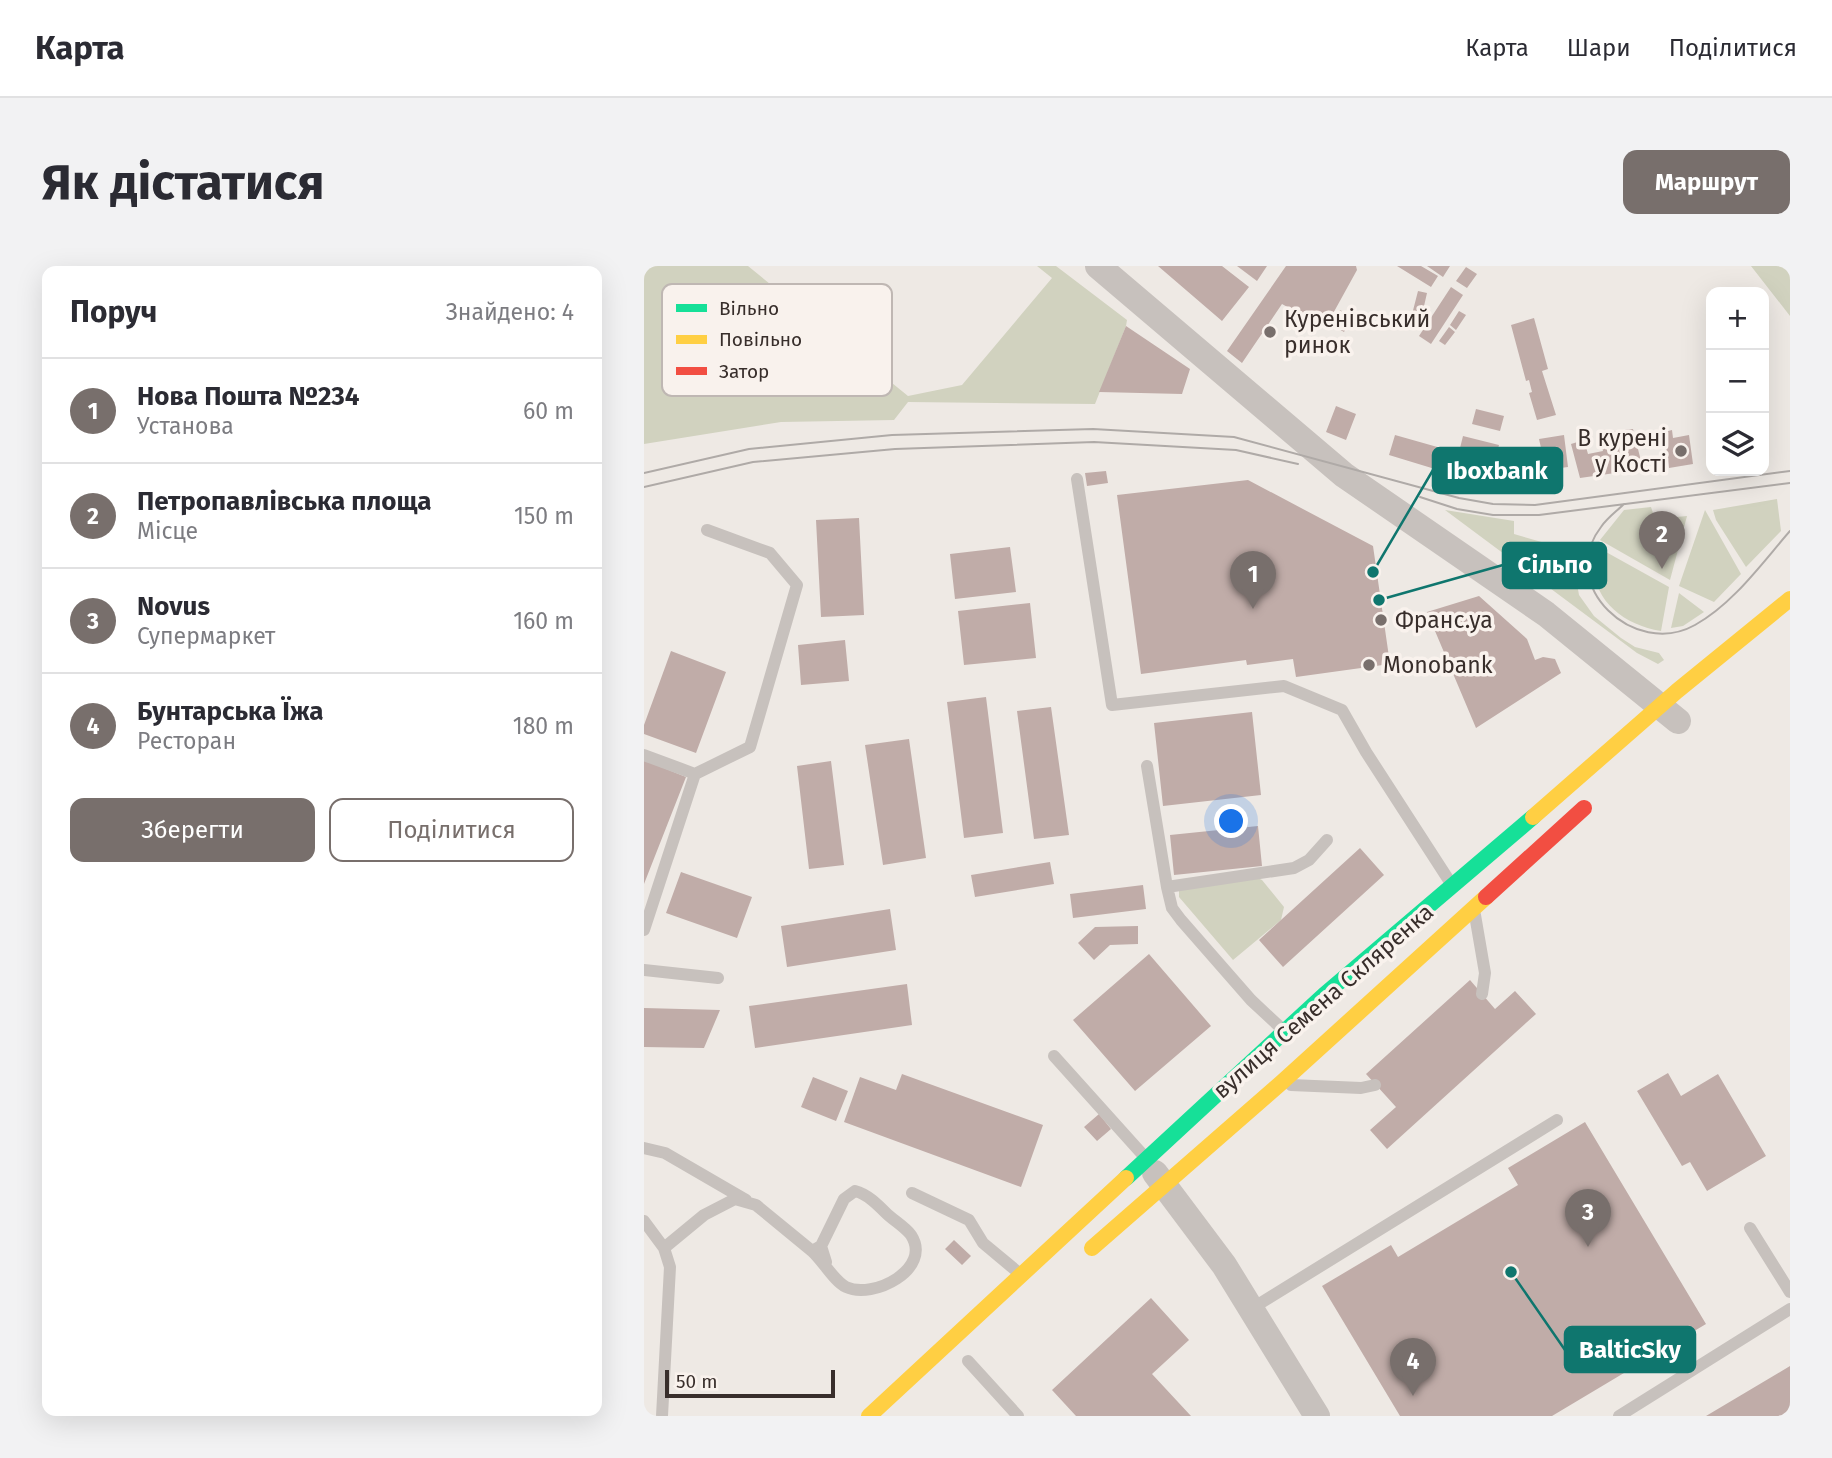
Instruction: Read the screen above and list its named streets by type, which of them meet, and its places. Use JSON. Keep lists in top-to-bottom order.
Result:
{
  "streets": {
    "main road": ["вулиця Семена Скляренка"]
  },
  "places": [
    "Куренівський ринок",
    "В курені у Кості",
    "Iboxbank",
    "Сільпо",
    "Франс.уа",
    "Monobank",
    "BalticSky"
  ],
  "legend": ["Вільно", "Повільно", "Затор"],
  "scale_bar": "50 m",
  "page": {
    "header": "Карта",
    "nav": ["Карта", "Шари", "Поділитися"],
    "buttons": [
      "Маршрут",
      ["Зберегти", "Поділитися"]
    ],
    "title": "Як дістатися",
    "heading": ["Поруч", "Знайдено: 4"],
    "map_buttons": ["+", "−"],
    "list": [
      {
        "mark": "1",
        "name": "Нова Пошта №234",
        "note": "Установа",
        "value": "60 m"
      },
      {
        "mark": "2",
        "name": "Петропавлівська площа",
        "note": "Місце",
        "value": "150 m"
      },
      {
        "mark": "3",
        "name": "Novus",
        "note": "Супермаркет",
        "value": "160 m"
      },
      {
        "mark": "4",
        "name": "Бунтарська Їжа",
        "note": "Ресторан",
        "value": "180 m"
      }
    ],
    "pins": [
      "2",
      "1",
      "3",
      "4"
    ],
    "scale": "50 m"
  }
}
